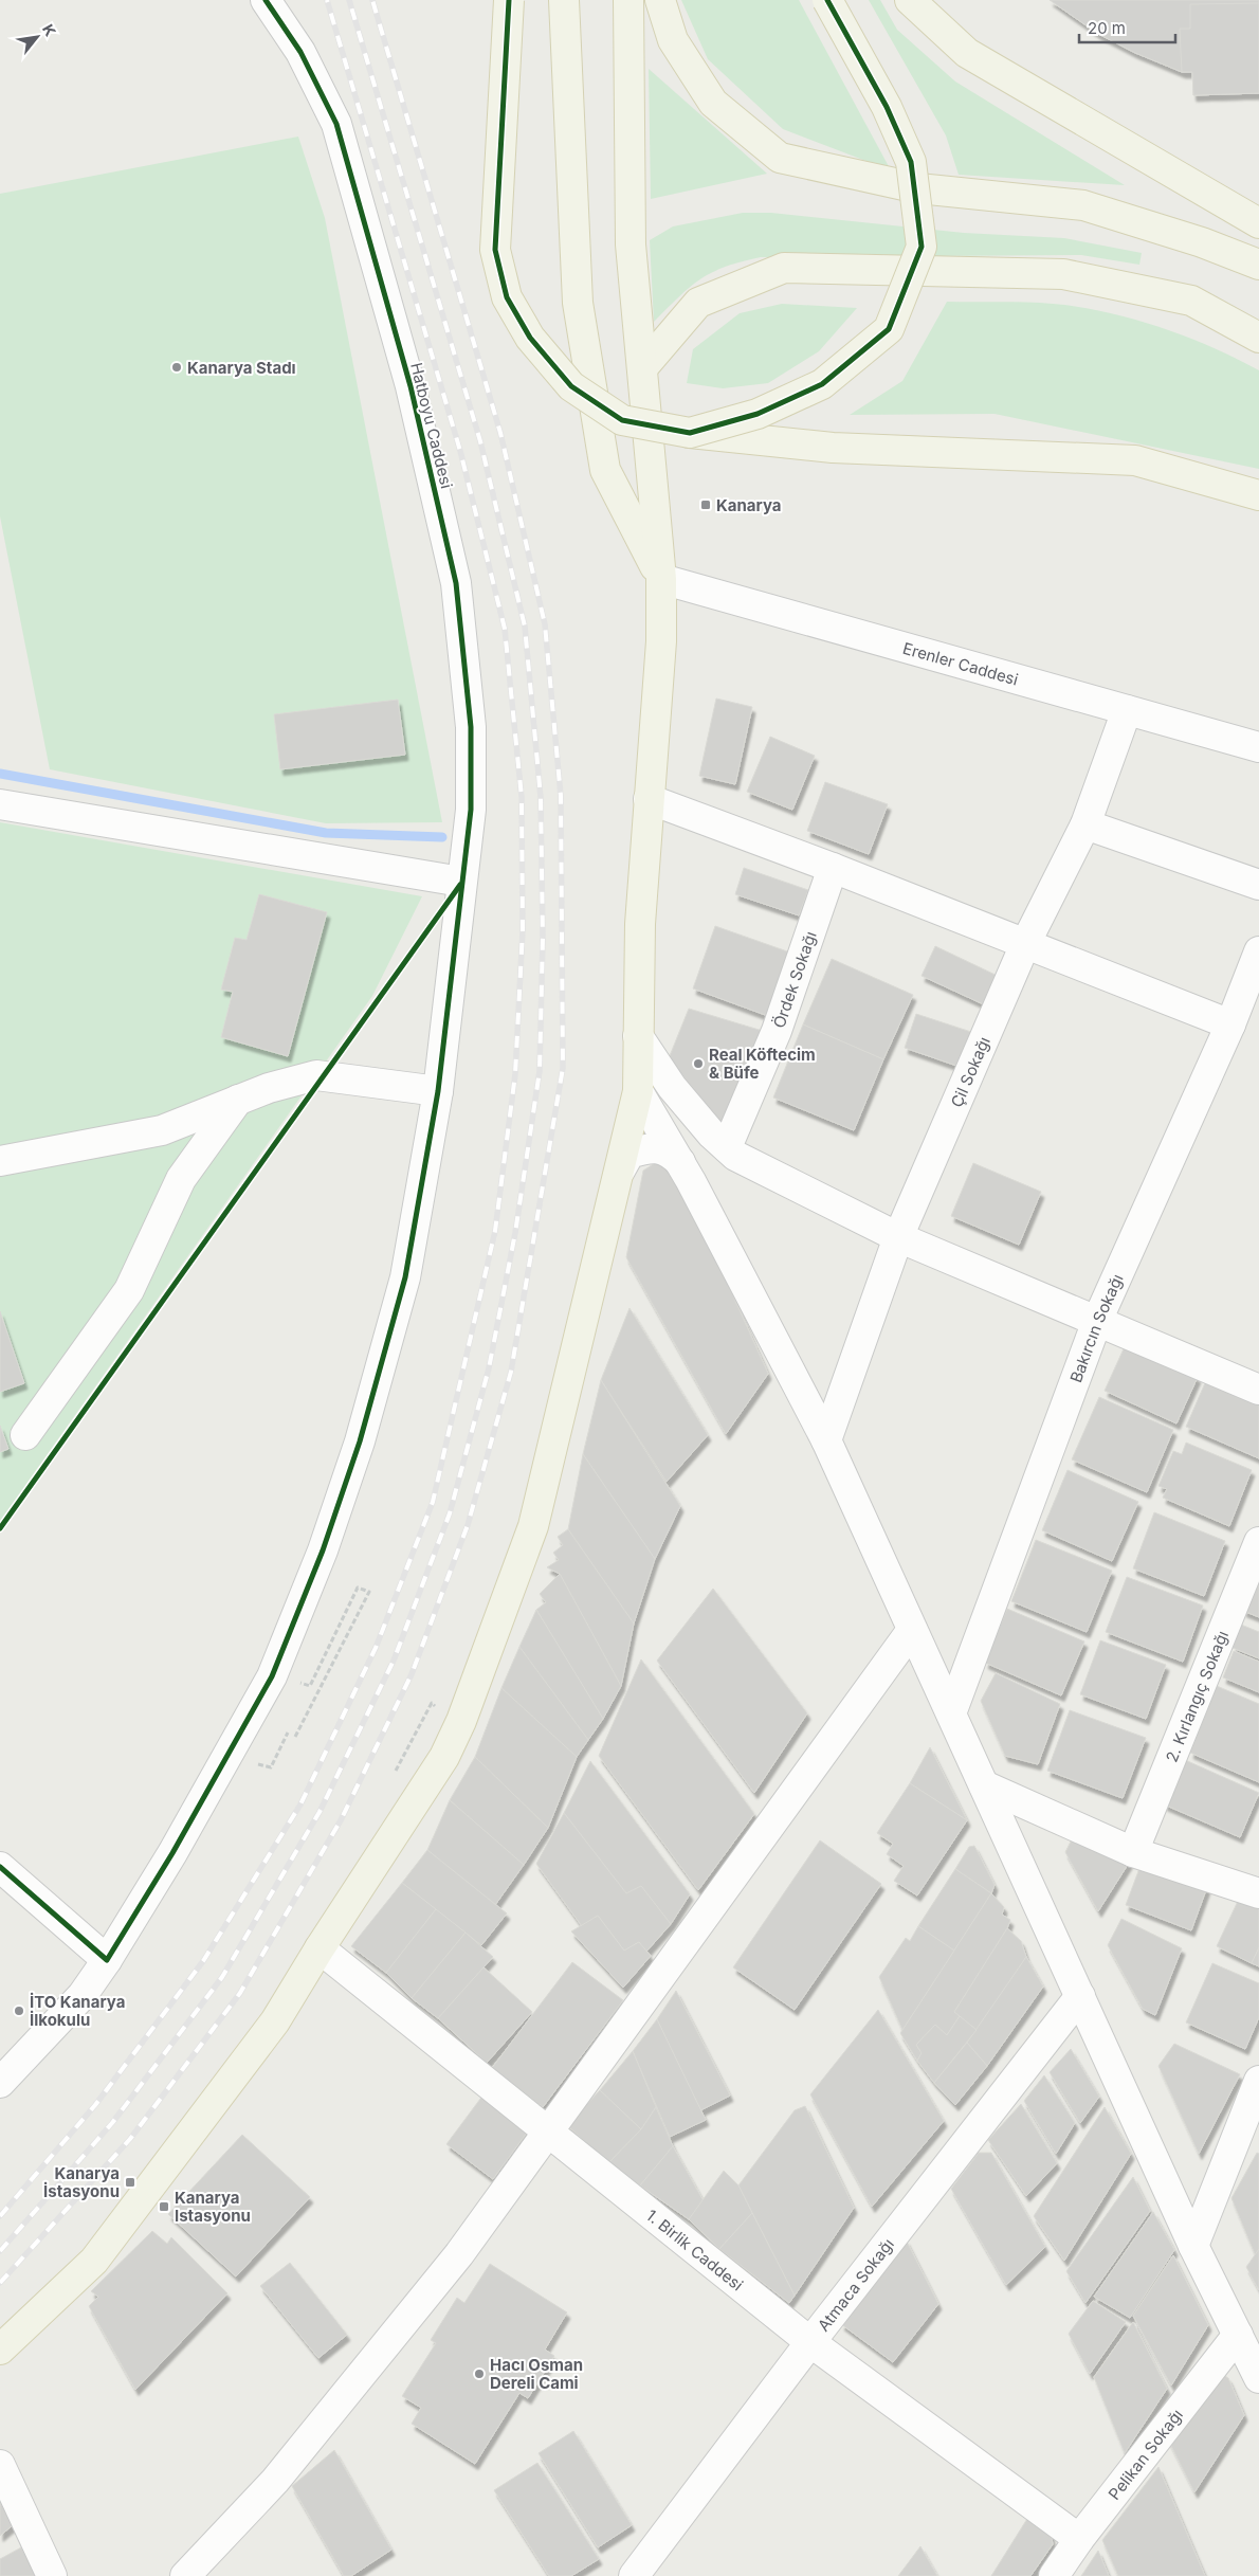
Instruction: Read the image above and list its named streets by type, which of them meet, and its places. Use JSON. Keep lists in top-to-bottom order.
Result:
{
  "streets": {
    "street": [
      "Hatboyu Caddesi",
      "Erenler Caddesi",
      "Ördek Sokağı",
      "Çil Sokağı",
      "Bakırcın Sokağı",
      "2. Kırlangıç Sokağı",
      "1. Birlik Caddesi",
      "Atmaca Sokağı",
      "Pelikan Sokağı"
    ]
  },
  "crossings": [
    ["Erenler Caddesi", "Çil Sokağı"],
    ["1. Birlik Caddesi", "Atmaca Sokağı"],
    ["1. Birlik Caddesi", "Pelikan Sokağı"]
  ],
  "places": {
    "other": [
      "Kanarya Stadı",
      "Real Köftecim & Büfe",
      "İTO Kanarya İlkokulu",
      "Hacı Osman Dereli Cami"
    ],
    "transit": ["Kanarya", "Kanarya İstasyonu", "Kanarya Istasyonu"]
  },
  "scale_bar": "20 m",
  "north": "top right"
}
